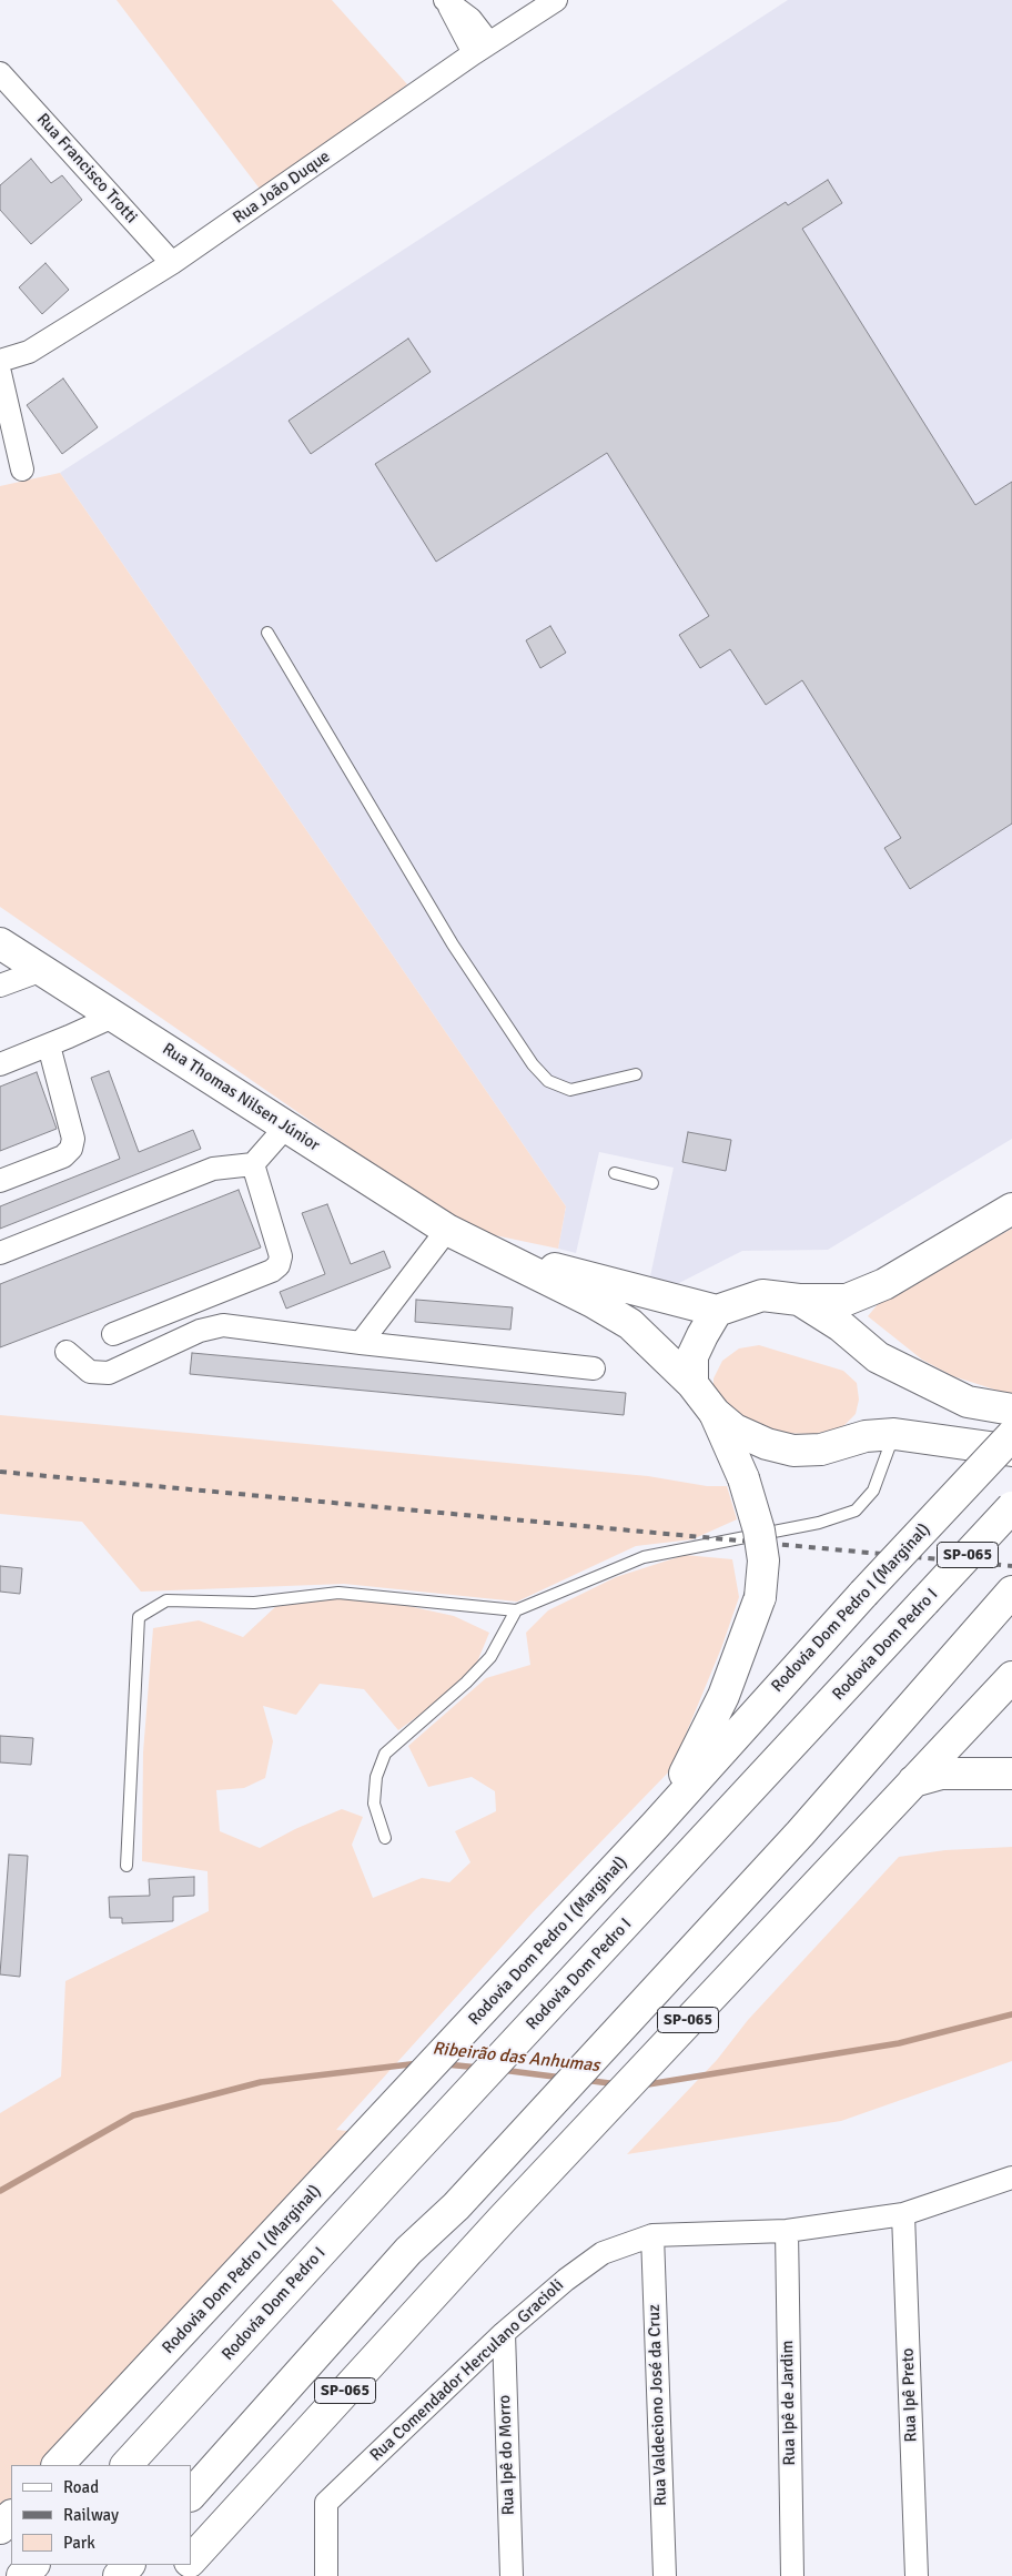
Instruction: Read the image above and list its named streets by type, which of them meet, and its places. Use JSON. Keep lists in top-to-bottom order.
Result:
{
  "streets": {
    "main road": [
      "Rua Thomas Nilsen Júnior",
      "SP-065",
      "Rodovia Dom Pedro I (Marginal)",
      "Rodovia Dom Pedro I"
    ],
    "street": [
      "Rua Francisco Trotti",
      "Rua João Duque",
      "Rua Comendador Herculano Gracioli",
      "Rua Ipê Preto",
      "Rua Ipê de Jardim",
      "Rua Valdeciono José da Cruz",
      "Rua Ipê do Morro"
    ]
  },
  "crossings": [
    ["Rua Francisco Trotti", "Rua João Duque"],
    ["Rua Comendador Herculano Gracioli", "Rua Ipê Preto"],
    ["Rua Comendador Herculano Gracioli", "Rua Ipê de Jardim"],
    ["Rua Comendador Herculano Gracioli", "Rua Valdeciono José da Cruz"],
    ["Rua Comendador Herculano Gracioli", "Rua Ipê do Morro"]
  ],
  "water": ["Ribeirão das Anhumas"],
  "legend": ["Road", "Railway", "Park"]
}
